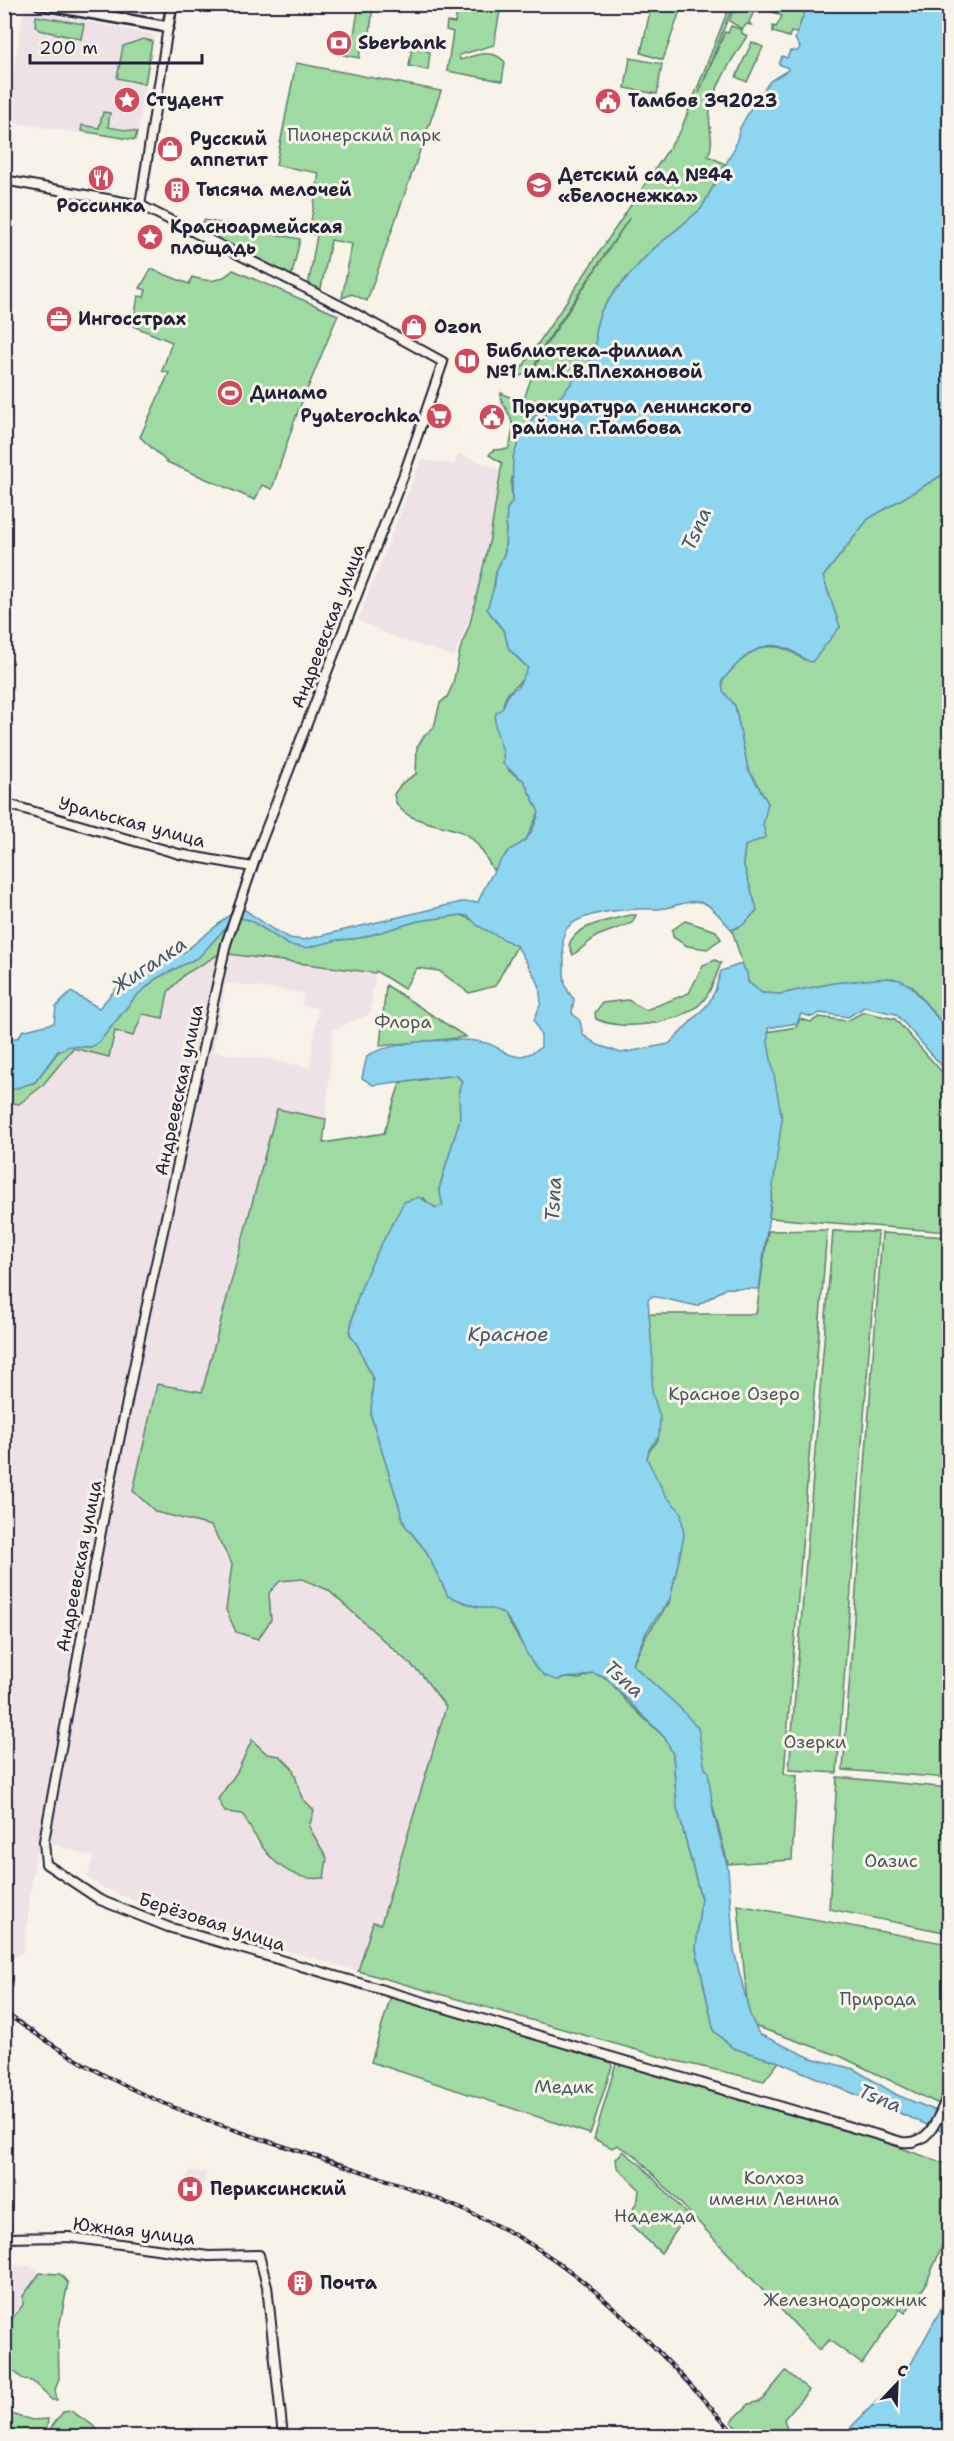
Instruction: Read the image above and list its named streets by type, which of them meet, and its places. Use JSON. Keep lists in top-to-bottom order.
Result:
{
  "streets": {
    "street": [
      "Андреевская улица",
      "Уральская улица",
      "Берёзовая улица",
      "Южная улица"
    ]
  },
  "crossings": [
    ["Андреевская улица", "Уральская улица"],
    ["Андреевская улица", "Берёзовая улица"]
  ],
  "water": ["Tsna", "Жигалка", "Красное"],
  "parks": [
    "Пионерский парк",
    "Флора",
    "Красное Озеро",
    "Озерки",
    "Оазис",
    "Природа",
    "Медик",
    "Колхоз имени Ленина",
    "Надежда",
    "Железнодорожник"
  ],
  "places": {
    "bank": ["Sberbank"],
    "place": ["Студент", "Красноармейская площадь"],
    "public building": ["Тамбов 392023", "Прокуратура ленинского района г.Тамбова"],
    "shop": ["Русский аппетит", "Ozon"],
    "restaurant": ["Россинка"],
    "school or university": ["Детский сад №44 «Белоснежка»"],
    "building": ["Тысяча мелочей", "Почта"],
    "office": ["Ингосстрах"],
    "library": ["Библиотека-филиал №1 им.К.В.Плехановой"],
    "sports": ["Динамо"],
    "supermarket": ["Pyaterochka"],
    "hospital": ["Периксинский"]
  },
  "scale_bar": "200 m",
  "north": "top right"
}
